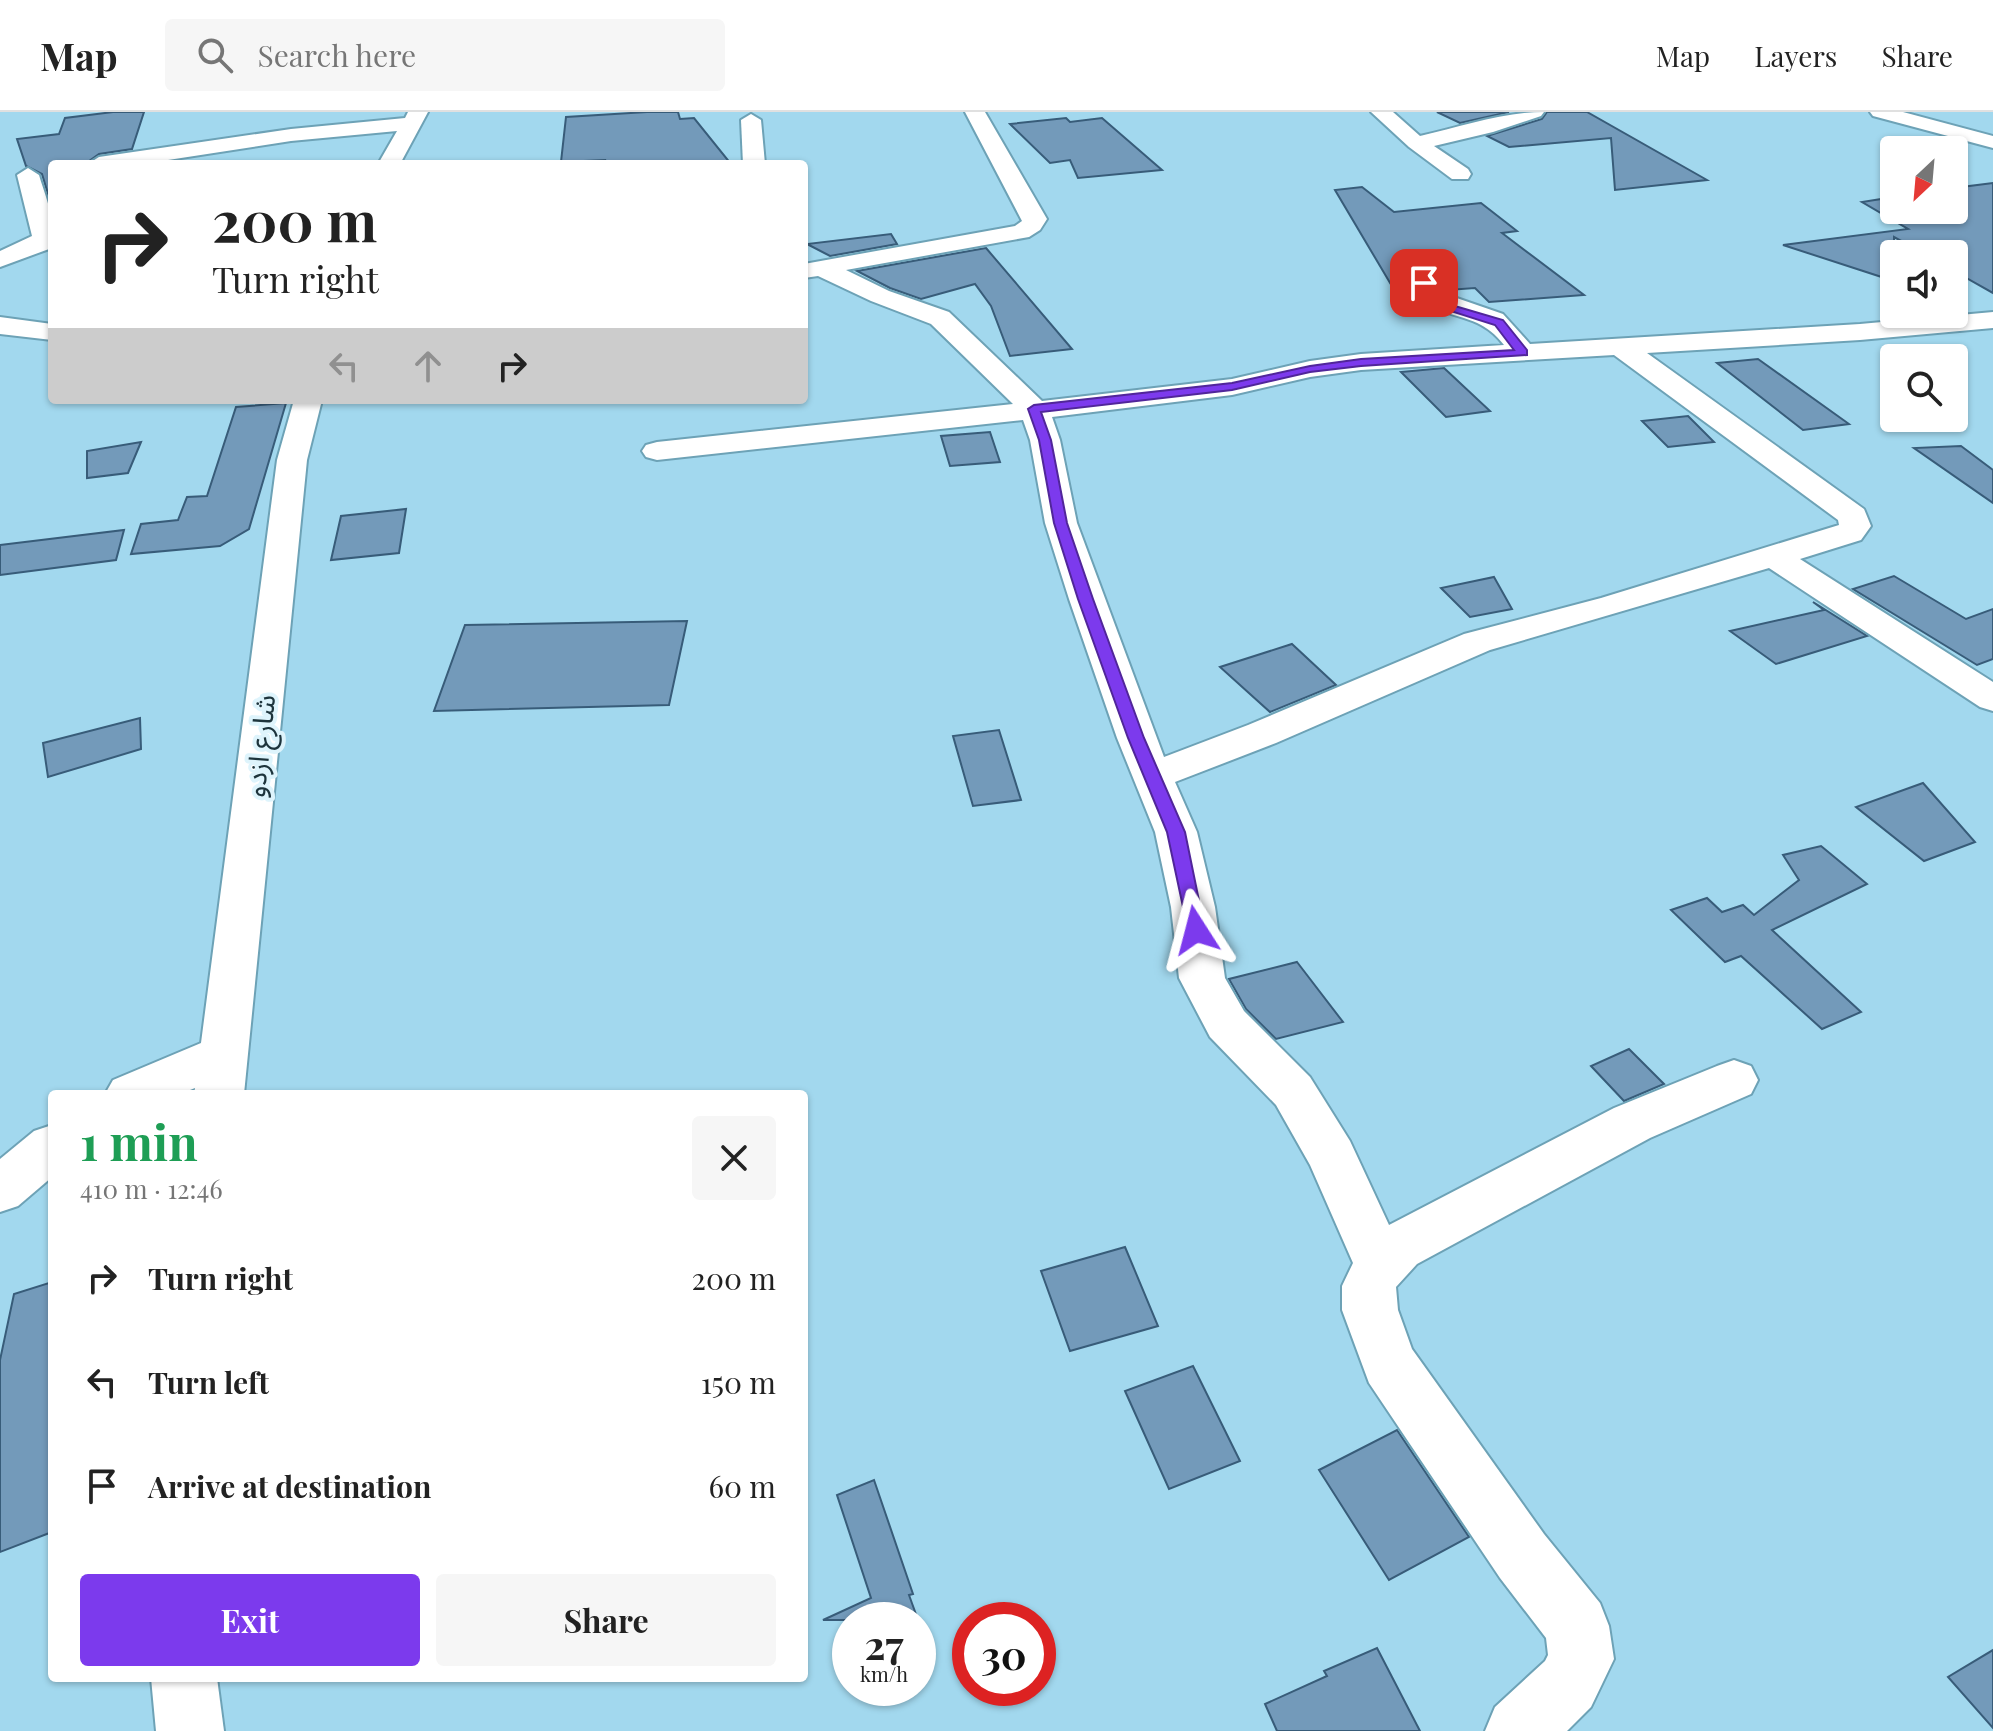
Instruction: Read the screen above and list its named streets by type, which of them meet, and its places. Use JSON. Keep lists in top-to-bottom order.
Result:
{
  "streets": {
    "street": ["شارع ازدو"]
  },
  "north": "bottom left",
  "page": {
    "header": "Map",
    "search": "Search here",
    "nav": ["Map", "Layers", "Share"],
    "turn": ["200 m", "Turn right"],
    "heading": ["1 min", "410 m · 12:46"],
    "list": [
      {
        "name": "Turn right",
        "value": "200 m"
      },
      {
        "name": "Turn left",
        "value": "150 m"
      },
      {
        "name": "Arrive at destination",
        "value": "60 m"
      }
    ],
    "buttons": ["Exit", "Share"],
    "speed": "27 km/h",
    "limit": "30"
  }
}
